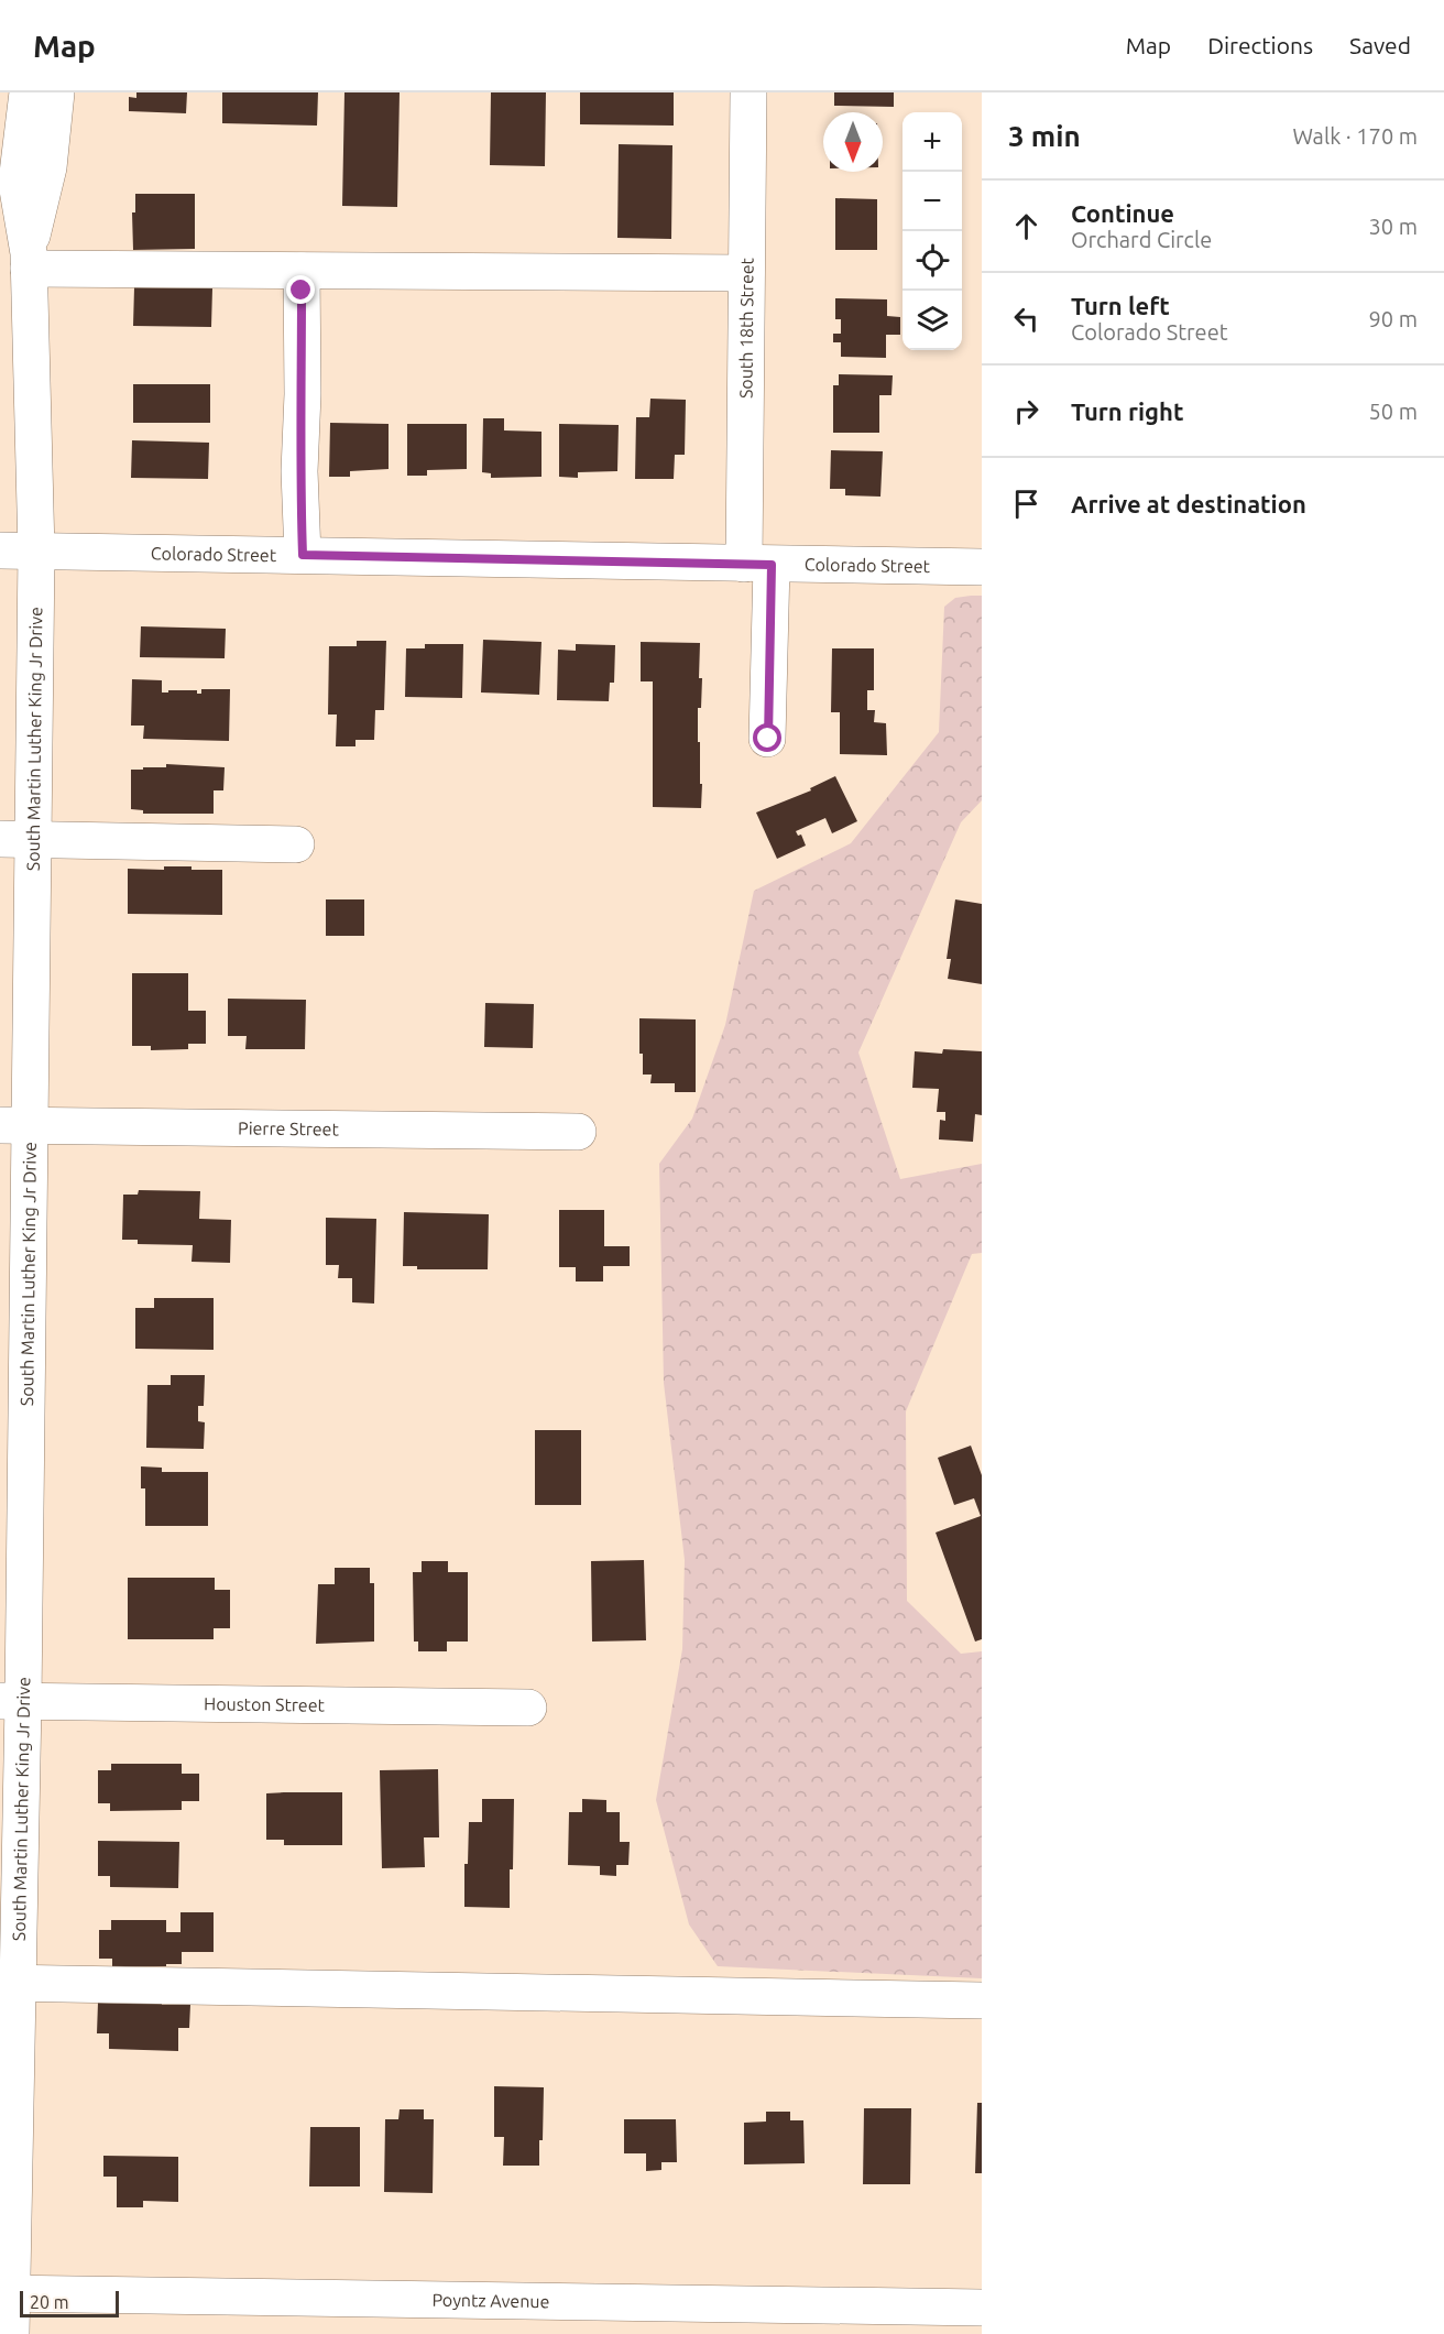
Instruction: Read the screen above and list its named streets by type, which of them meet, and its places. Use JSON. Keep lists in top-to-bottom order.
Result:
{
  "streets": {
    "street": [
      "South 18th Street",
      "Colorado Street",
      "South Martin Luther King Jr Drive",
      "Pierre Street",
      "Houston Street",
      "Poyntz Avenue"
    ]
  },
  "crossings": [
    ["South 18th Street", "Colorado Street"],
    ["Colorado Street", "South Martin Luther King Jr Drive"],
    ["South Martin Luther King Jr Drive", "Pierre Street"],
    ["South Martin Luther King Jr Drive", "Houston Street"],
    ["South Martin Luther King Jr Drive", "Poyntz Avenue"]
  ],
  "scale_bar": "20 m",
  "north": "bottom",
  "page": {
    "header": "Map",
    "nav": ["Map", "Directions", "Saved"],
    "heading": ["3 min", "Walk · 170 m"],
    "map_buttons": ["+", "−"],
    "list": [
      ["Continue", "Orchard Circle", "30 m"],
      ["Turn left", "Colorado Street", "90 m"],
      ["Turn right", "50 m"],
      "Arrive at destination"
    ],
    "scale": "20 m"
  }
}
